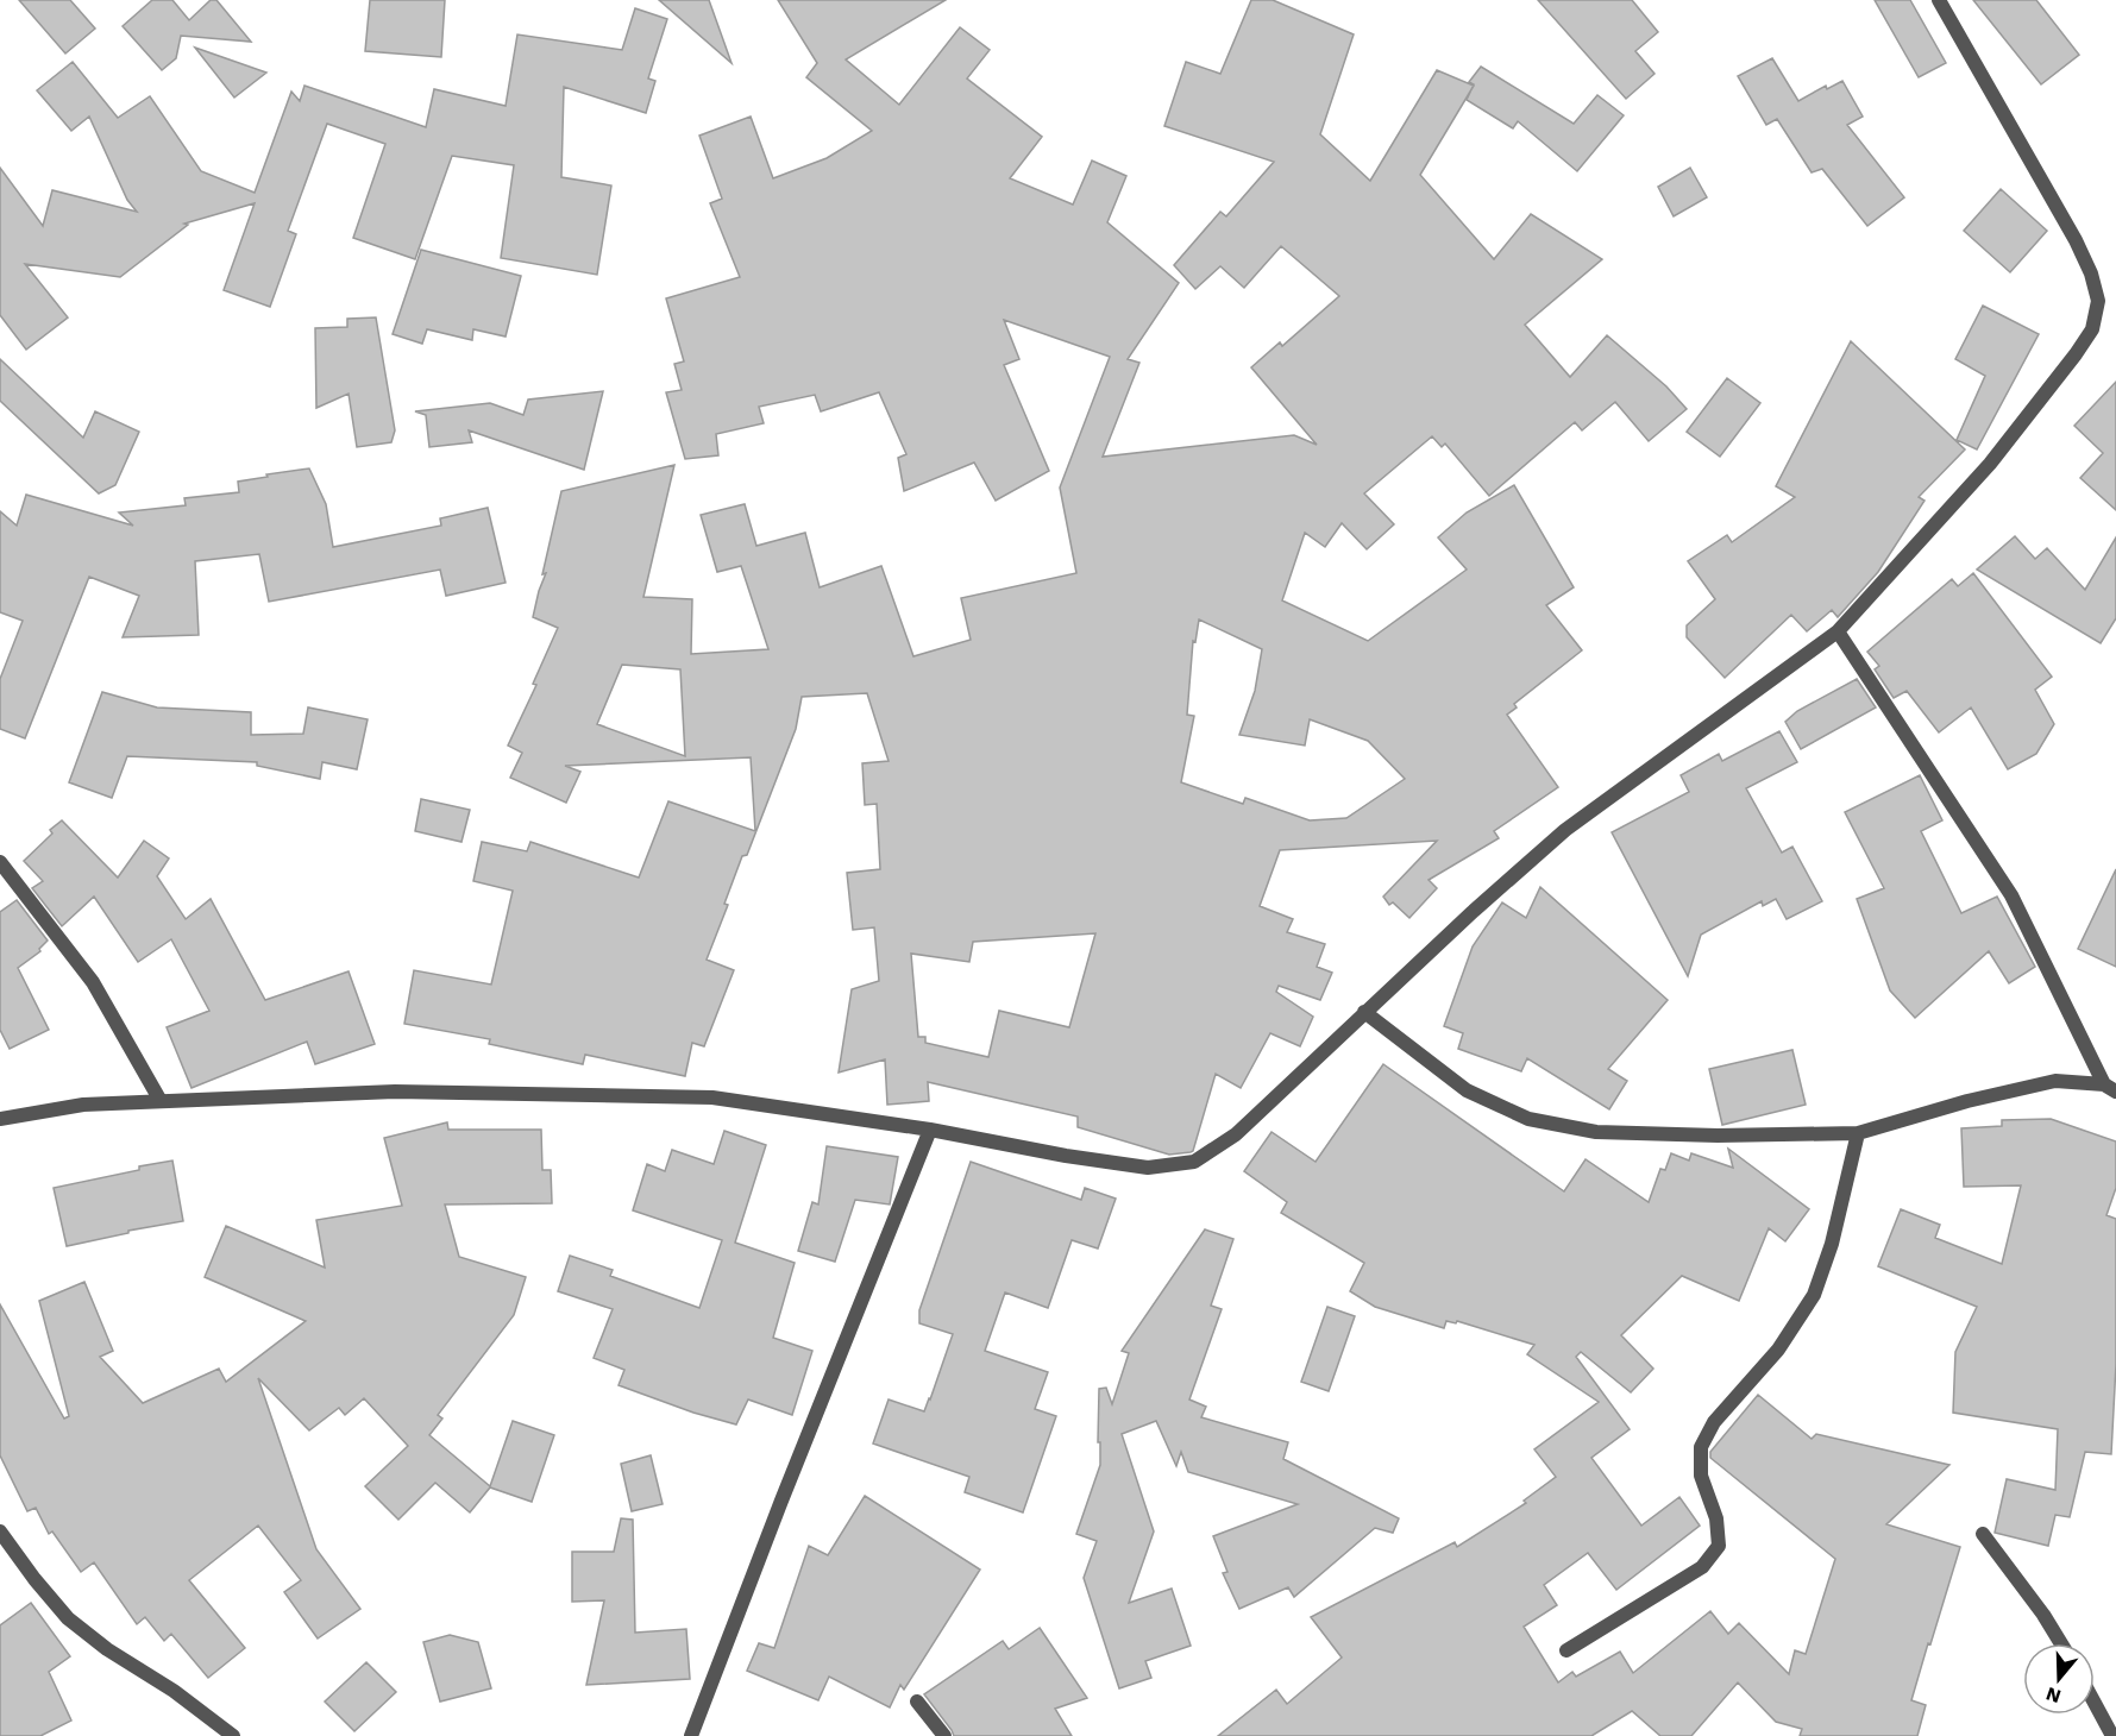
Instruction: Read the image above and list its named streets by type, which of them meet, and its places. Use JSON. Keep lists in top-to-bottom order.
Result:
{
  "north": "bottom"
}
